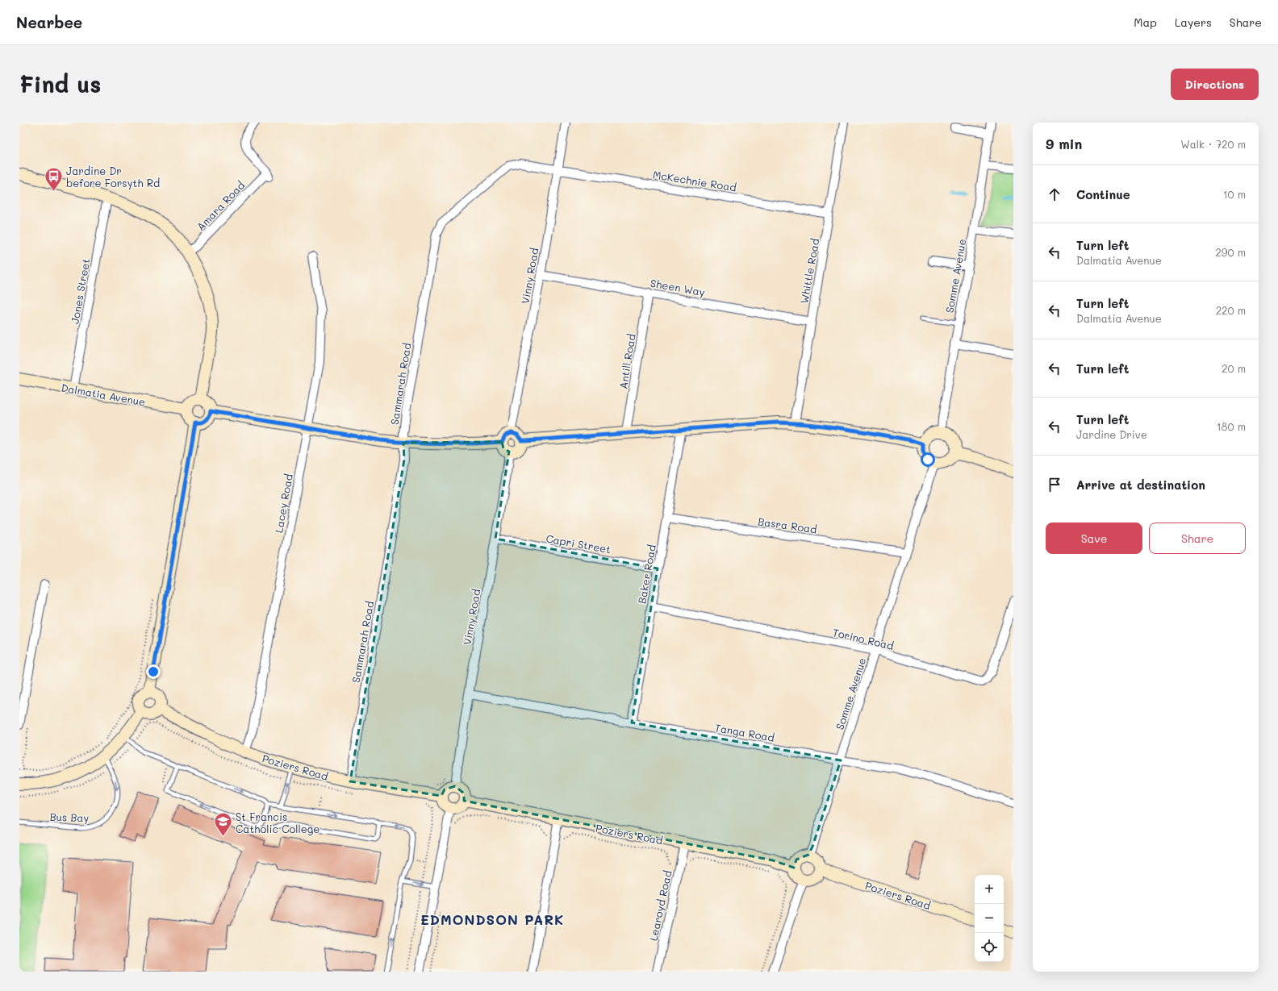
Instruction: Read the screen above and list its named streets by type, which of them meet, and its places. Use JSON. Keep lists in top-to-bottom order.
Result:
{
  "streets": {
    "street": [
      "McKechnie Road",
      "Amara Road",
      "Whittle Road",
      "Vinny Road",
      "Somme Avenue",
      "Sheen Way",
      "Jones Street",
      "Antill Road",
      "Sammarah Road",
      "Dalmatia Avenue",
      "Lacey Road",
      "Basra Road",
      "Capri Street",
      "Baker Road",
      "Torino Road",
      "Tanga Road",
      "Poziers Road",
      "Learoyd Road"
    ],
    "lane": ["Bus Bay"]
  },
  "crossings": [
    ["McKechnie Road", "Whittle Road"],
    ["McKechnie Road", "Vinny Road"],
    ["McKechnie Road", "Sammarah Road"],
    ["Whittle Road", "Sheen Way"],
    ["Vinny Road", "Sheen Way"],
    ["Vinny Road", "Sammarah Road"],
    ["Vinny Road", "Capri Street"],
    ["Vinny Road", "Tanga Road"],
    ["Vinny Road", "Poziers Road"],
    ["Somme Avenue", "Basra Road"],
    ["Somme Avenue", "Torino Road"],
    ["Somme Avenue", "Tanga Road"],
    ["Somme Avenue", "Poziers Road"],
    ["Sheen Way", "Antill Road"],
    ["Jones Street", "Dalmatia Avenue"],
    ["Sammarah Road", "Poziers Road"],
    ["Lacey Road", "Poziers Road"],
    ["Basra Road", "Baker Road"],
    ["Capri Street", "Baker Road"],
    ["Baker Road", "Torino Road"],
    ["Baker Road", "Tanga Road"],
    ["Poziers Road", "Learoyd Road"]
  ],
  "districts": ["EDMONDSON PARK"],
  "places": {
    "bus stop": ["Jardine Dr before Forsyth Rd"],
    "school or university": ["St Francis Catholic College"]
  },
  "page": {
    "header": "Nearbee",
    "nav": ["Map", "Layers", "Share"],
    "buttons": [
      "Directions",
      ["Save", "Share"]
    ],
    "title": "Find us",
    "heading": ["9 min", "Walk · 720 m"],
    "list": [
      ["Continue", "10 m"],
      ["Turn left", "Dalmatia Avenue", "290 m"],
      ["Turn left", "Dalmatia Avenue", "220 m"],
      ["Turn left", "20 m"],
      ["Turn left", "Jardine Drive", "180 m"],
      "Arrive at destination"
    ],
    "map_buttons": ["+", "−"]
  }
}
